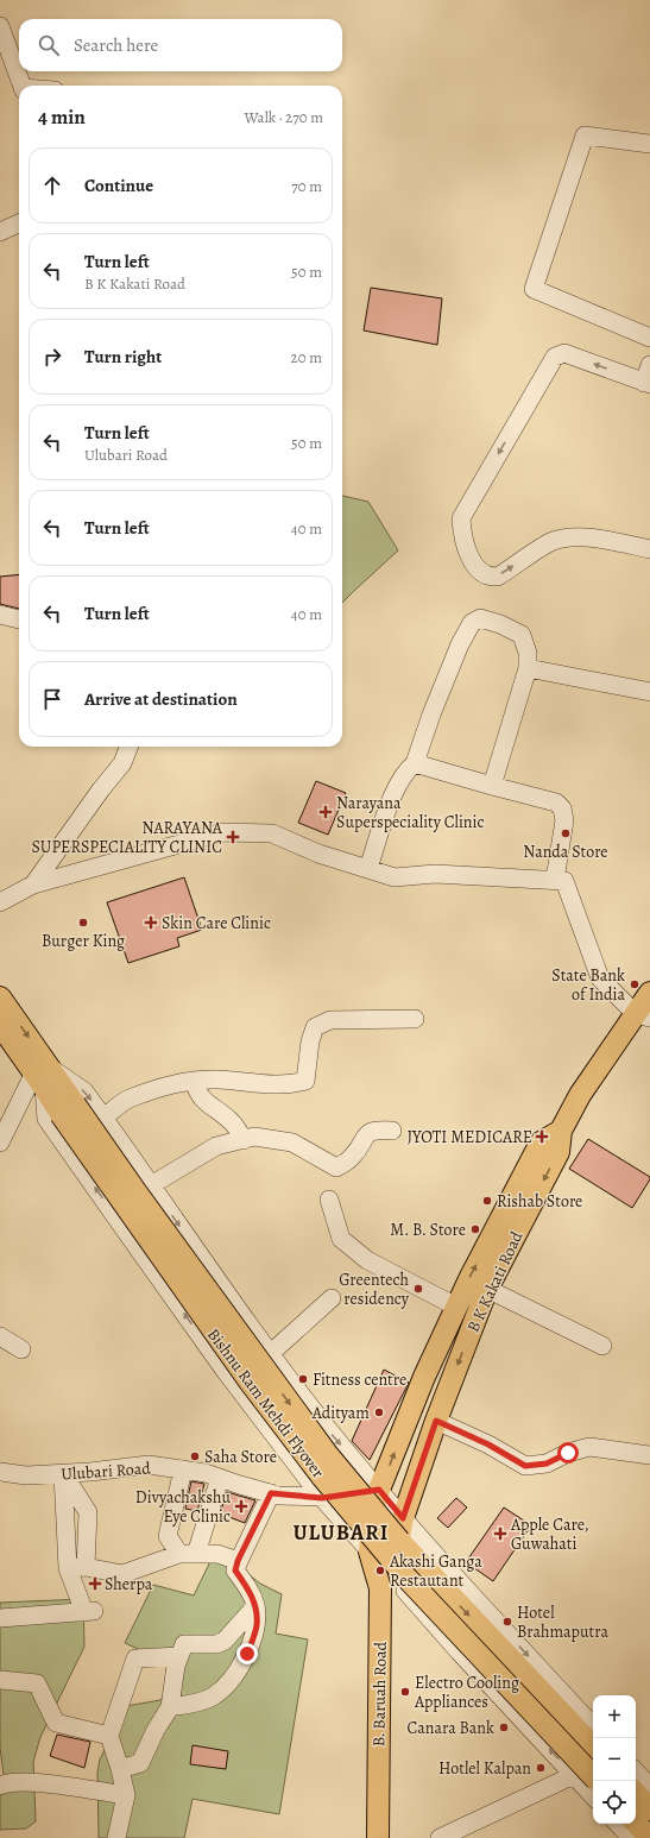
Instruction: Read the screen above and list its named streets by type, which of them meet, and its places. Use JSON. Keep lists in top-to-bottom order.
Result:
{
  "streets": {
    "main road": ["B K Kakati Road", "Bishnu Ram Mehdi Flyover", "B. Baruah Road"],
    "street": ["Ulubari Road"]
  },
  "crossings": [
    ["B K Kakati Road", "B. Baruah Road"],
    ["Ulubari Road", "B. Baruah Road"]
  ],
  "one_way": ["B K Kakati Road", "B. Baruah Road"],
  "districts": ["ULUBARI"],
  "places": {
    "health": [
      "Narayana Superspeciality Clinic",
      "NARAYANA SUPERSPECIALITY CLINIC",
      "Skin Care Clinic",
      "JYOTI MEDICARE",
      "Divyachakshu Eye Clinic",
      "Apple Care, Guwahati",
      "Sherpa"
    ],
    "other": [
      "Nanda Store",
      "Burger King",
      "State Bank of India",
      "Rishab Store",
      "M. B. Store",
      "Greentech residency",
      "Fitness centre",
      "Adityam",
      "Saha Store",
      "Akashi Ganga Restautant",
      "Hotel Brahmaputra",
      "Electro Cooling Appliances",
      "Canara Bank",
      "Hotlel Kalpan"
    ]
  },
  "page": {
    "search": "Search here",
    "heading": ["4 min", "Walk · 270 m"],
    "list": [
      ["Continue", "70 m"],
      ["Turn left", "B K Kakati Road", "50 m"],
      ["Turn right", "20 m"],
      ["Turn left", "Ulubari Road", "50 m"],
      ["Turn left", "40 m"],
      ["Turn left", "40 m"],
      "Arrive at destination"
    ],
    "map_buttons": ["+", "−"]
  }
}
